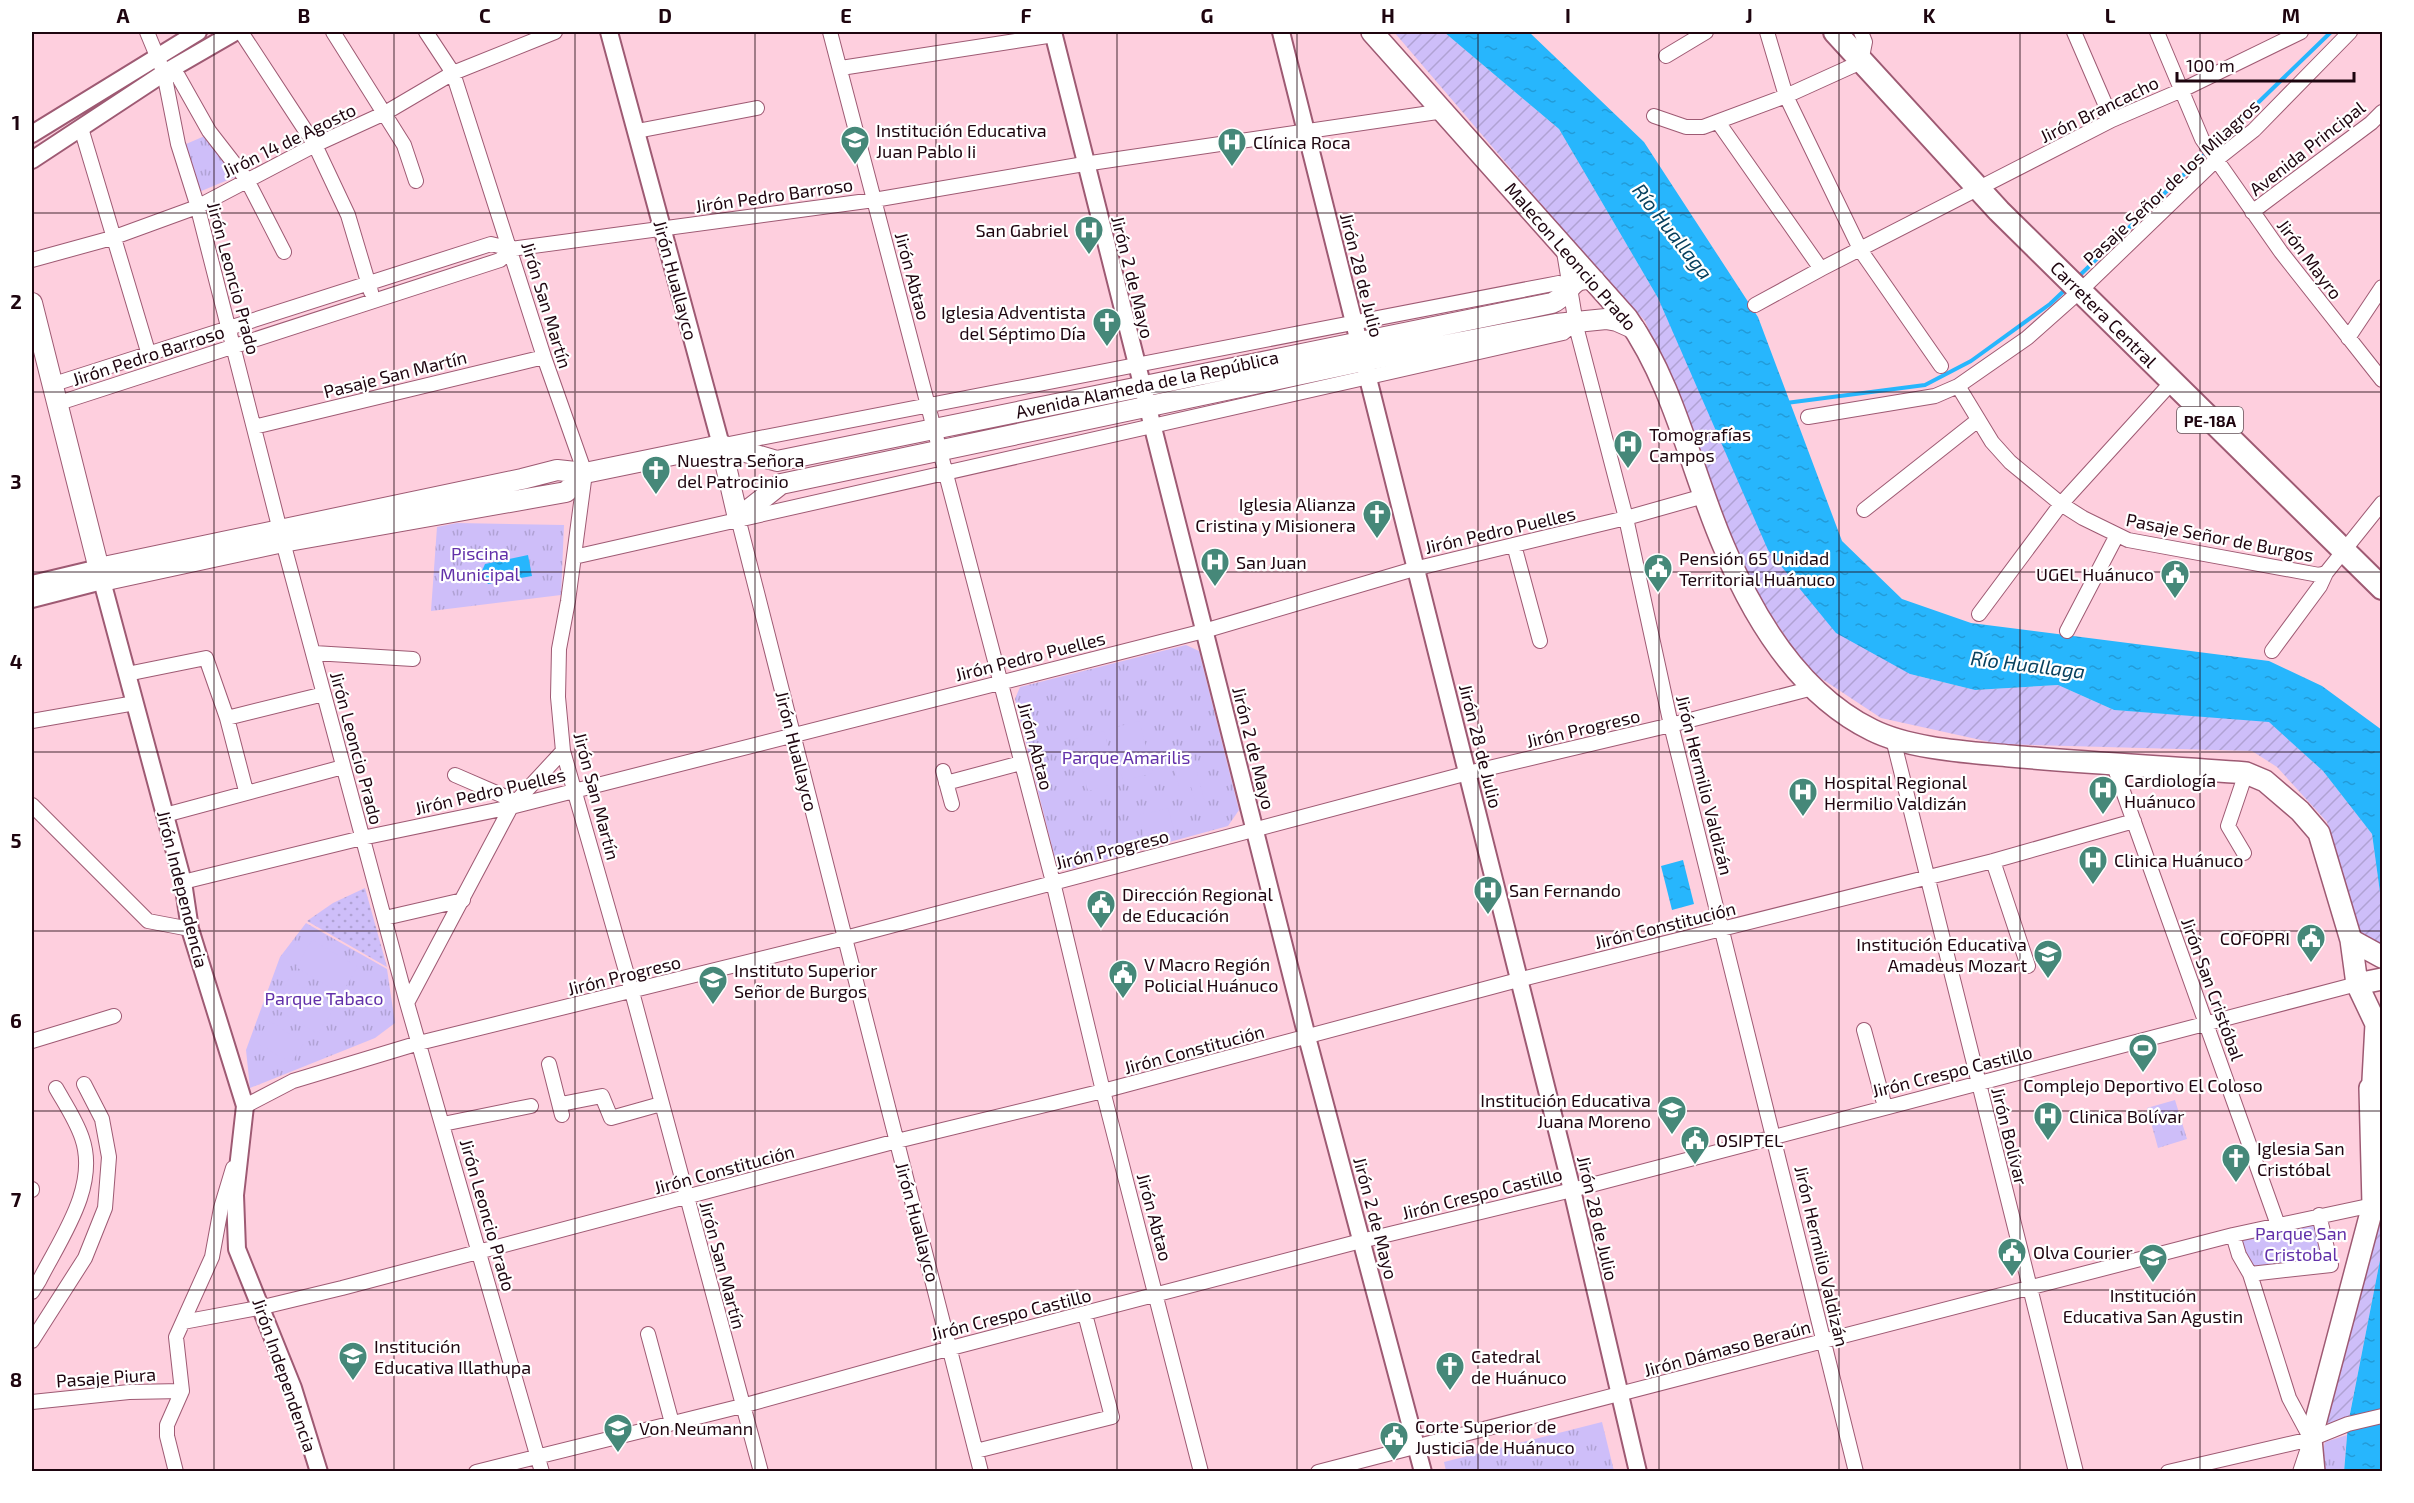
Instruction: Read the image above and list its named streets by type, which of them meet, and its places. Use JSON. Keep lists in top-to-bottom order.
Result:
{
  "streets": {
    "highway": ["Carretera Central", "PE-18A"],
    "main road": [
      "Malecon Leoncio Prado",
      "Jirón Huallayco",
      "Avenida Alameda de la República",
      "Jirón Independencia"
    ],
    "street": [
      "Jirón Brancacho",
      "Jirón 14 de Agosto",
      "Avenida Principal",
      "Pasaje Señor de los Milagros",
      "Jirón Pedro Barroso",
      "Jirón Mayro",
      "Jirón 28 de Julio",
      "Jirón Abtao",
      "Jirón 2 de Mayo",
      "Jirón Leoncio Prado",
      "Jirón San Martín",
      "Pasaje San Martín",
      "Jirón Pedro Puelles",
      "Pasaje Señor de Burgos",
      "Jirón Progreso",
      "Jirón Hermilio Valdizán",
      "Jirón Constitución",
      "Jirón San Cristóbal",
      "Jirón Crespo Castillo",
      "Jirón Bolívar",
      "Jirón Dámaso Beraún",
      "Pasaje Piura"
    ]
  },
  "crossings": [
    ["Jirón Brancacho", "Jirón Mayro"],
    ["Jirón Brancacho", "Carretera Central"],
    ["Jirón 14 de Agosto", "Jirón Leoncio Prado"],
    ["Jirón 14 de Agosto", "Jirón San Martín"],
    ["Avenida Principal", "Jirón Mayro"],
    ["Pasaje Señor de los Milagros", "Jirón Mayro"],
    ["Pasaje Señor de los Milagros", "Carretera Central"],
    ["Pasaje Señor de los Milagros", "Pasaje Señor de Burgos"],
    ["Jirón Pedro Barroso", "Malecon Leoncio Prado"],
    ["Jirón Pedro Barroso", "Jirón 28 de Julio"],
    ["Jirón Pedro Barroso", "Jirón Abtao"],
    ["Jirón Pedro Barroso", "Jirón 2 de Mayo"],
    ["Jirón Pedro Barroso", "Jirón Leoncio Prado"],
    ["Jirón Pedro Barroso", "Jirón Huallayco"],
    ["Jirón Pedro Barroso", "Jirón San Martín"],
    ["Jirón Pedro Barroso", "Jirón Independencia"],
    ["Malecon Leoncio Prado", "Avenida Alameda de la República"],
    ["Malecon Leoncio Prado", "Jirón Pedro Puelles"],
    ["Malecon Leoncio Prado", "Jirón Progreso"],
    ["Malecon Leoncio Prado", "Jirón Hermilio Valdizán"],
    ["Malecon Leoncio Prado", "Jirón San Cristóbal"],
    ["Malecon Leoncio Prado", "Jirón Crespo Castillo"],
    ["Malecon Leoncio Prado", "Jirón Bolívar"],
    ["Malecon Leoncio Prado", "Jirón Dámaso Beraún"],
    ["Jirón 28 de Julio", "Avenida Alameda de la República"],
    ["Jirón 28 de Julio", "Jirón Pedro Puelles"],
    ["Jirón 28 de Julio", "Jirón Progreso"],
    ["Jirón 28 de Julio", "Jirón Constitución"],
    ["Jirón 28 de Julio", "Jirón Crespo Castillo"],
    ["Jirón 28 de Julio", "Jirón Dámaso Beraún"],
    ["Jirón Abtao", "Avenida Alameda de la República"],
    ["Jirón Abtao", "Jirón Pedro Puelles"],
    ["Jirón Abtao", "Jirón Progreso"],
    ["Jirón Abtao", "Jirón Constitución"],
    ["Jirón Abtao", "Jirón Crespo Castillo"],
    ["Jirón 2 de Mayo", "Avenida Alameda de la República"],
    ["Jirón 2 de Mayo", "Jirón Pedro Puelles"],
    ["Jirón 2 de Mayo", "Jirón Progreso"],
    ["Jirón 2 de Mayo", "Jirón Constitución"],
    ["Jirón 2 de Mayo", "Jirón Crespo Castillo"],
    ["Jirón 2 de Mayo", "Jirón Dámaso Beraún"],
    ["Jirón Leoncio Prado", "Pasaje San Martín"],
    ["Jirón Leoncio Prado", "Jirón Pedro Puelles"],
    ["Jirón Leoncio Prado", "Jirón Progreso"],
    ["Jirón Leoncio Prado", "Jirón Constitución"],
    ["Jirón Leoncio Prado", "Jirón Crespo Castillo"],
    ["Jirón Huallayco", "Avenida Alameda de la República"],
    ["Jirón Huallayco", "Jirón Pedro Puelles"],
    ["Jirón Huallayco", "Jirón Progreso"],
    ["Jirón Huallayco", "Jirón Constitución"],
    ["Jirón Huallayco", "Jirón Crespo Castillo"],
    ["Jirón San Martín", "Pasaje San Martín"],
    ["Jirón San Martín", "Avenida Alameda de la República"],
    ["Jirón San Martín", "Jirón Pedro Puelles"],
    ["Jirón San Martín", "Jirón Progreso"],
    ["Jirón San Martín", "Jirón Constitución"],
    ["Jirón San Martín", "Jirón Crespo Castillo"],
    ["Carretera Central", "Pasaje Señor de Burgos"],
    ["Avenida Alameda de la República", "Jirón Hermilio Valdizán"],
    ["Jirón Pedro Puelles", "Jirón Hermilio Valdizán"],
    ["Jirón Pedro Puelles", "Jirón Independencia"],
    ["Jirón Progreso", "Jirón Hermilio Valdizán"],
    ["Jirón Progreso", "Jirón Independencia"],
    ["Jirón Hermilio Valdizán", "Jirón Constitución"],
    ["Jirón Hermilio Valdizán", "Jirón Crespo Castillo"],
    ["Jirón Hermilio Valdizán", "Jirón Dámaso Beraún"],
    ["Jirón Independencia", "Jirón Constitución"],
    ["Jirón Constitución", "Jirón San Cristóbal"],
    ["Jirón Constitución", "Jirón Bolívar"],
    ["Jirón San Cristóbal", "Jirón Crespo Castillo"],
    ["Jirón San Cristóbal", "Jirón Dámaso Beraún"],
    ["Jirón Crespo Castillo", "Jirón Bolívar"],
    ["Jirón Bolívar", "Jirón Dámaso Beraún"]
  ],
  "water": ["Río Huallaga"],
  "parks": [
    "Piscina Municipal",
    "Parque Amarilis",
    "Parque Tabaco",
    "Parque San Cristobal"
  ],
  "places": {
    "school or university": [
      "Institución Educativa Juan Pablo Ii",
      "Institución Educativa Amadeus Mozart",
      "Instituto Superior Señor de Burgos",
      "Institución Educativa Juana Moreno",
      "Institución Educativa San Agustin",
      "Institución Educativa Illathupa",
      "Von Neumann"
    ],
    "hospital": [
      "Clínica Roca",
      "San Gabriel",
      "Tomografías Campos",
      "San Juan",
      "Cardiología Huánuco",
      "Hospital Regional Hermilio Valdizán",
      "Clinica Huánuco",
      "San Fernando",
      "Clinica Bolívar"
    ],
    "church": [
      "Iglesia Adventista del Séptimo Día",
      "Nuestra Señora del Patrocinio",
      "Iglesia Alianza Cristina y Misionera",
      "Iglesia San Cristóbal",
      "Catedral de Huánuco"
    ],
    "public building": [
      "Pensión 65 Unidad Territorial Huánuco",
      "UGEL Huánuco",
      "Dirección Regional de Educación",
      "COFOPRI",
      "V Macro Región Policial Huánuco",
      "OSIPTEL",
      "Olva Courier",
      "Corte Superior de Justicia de Huánuco"
    ],
    "sports": ["Complejo Deportivo El Coloso"]
  },
  "scale_bar": "100 m",
  "grid": {
    "columns": [
      "A",
      "B",
      "C",
      "D",
      "E",
      "F",
      "G",
      "H",
      "I",
      "J",
      "K",
      "L",
      "M"
    ],
    "rows": [
      "1",
      "2",
      "3",
      "4",
      "5",
      "6",
      "7",
      "8"
    ]
  }
}
